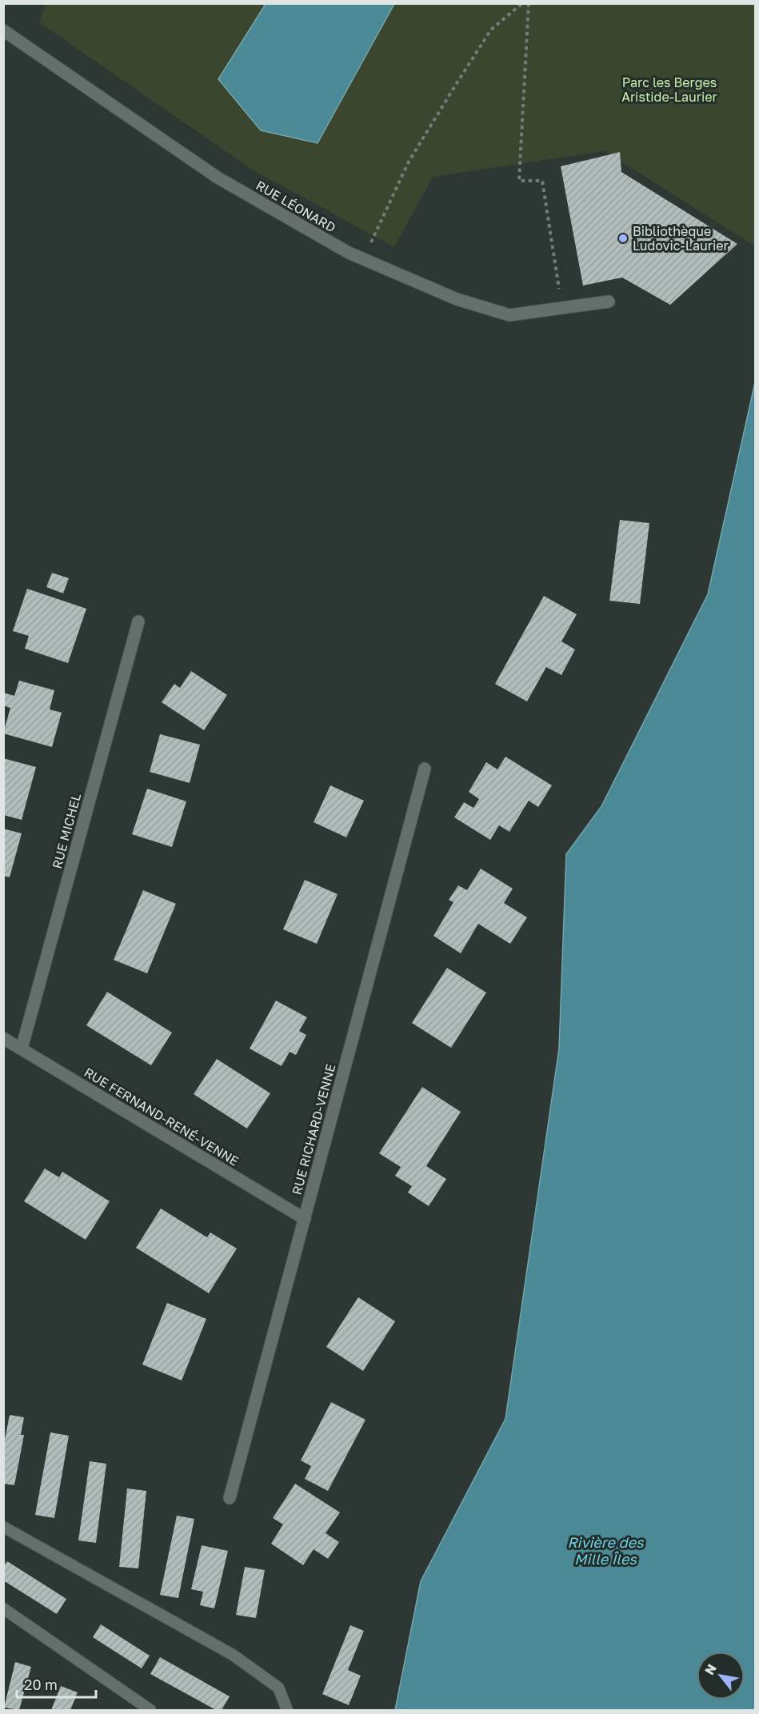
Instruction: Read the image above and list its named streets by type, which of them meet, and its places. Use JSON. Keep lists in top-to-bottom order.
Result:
{
  "streets": {
    "street": [
      "RUE LÉONARD",
      "RUE MICHEL",
      "RUE FERNAND-RENÉ-VENNE",
      "RUE RICHARD-VENNE"
    ]
  },
  "crossings": [
    ["RUE MICHEL", "RUE FERNAND-RENÉ-VENNE"],
    ["RUE FERNAND-RENÉ-VENNE", "RUE RICHARD-VENNE"]
  ],
  "water": ["Rivière des Mille Îles"],
  "parks": ["Parc les Berges Aristide-Laurier"],
  "places": ["Bibliothèque Ludovic-Laurier"],
  "scale_bar": "20 m",
  "north": "top left"
}
